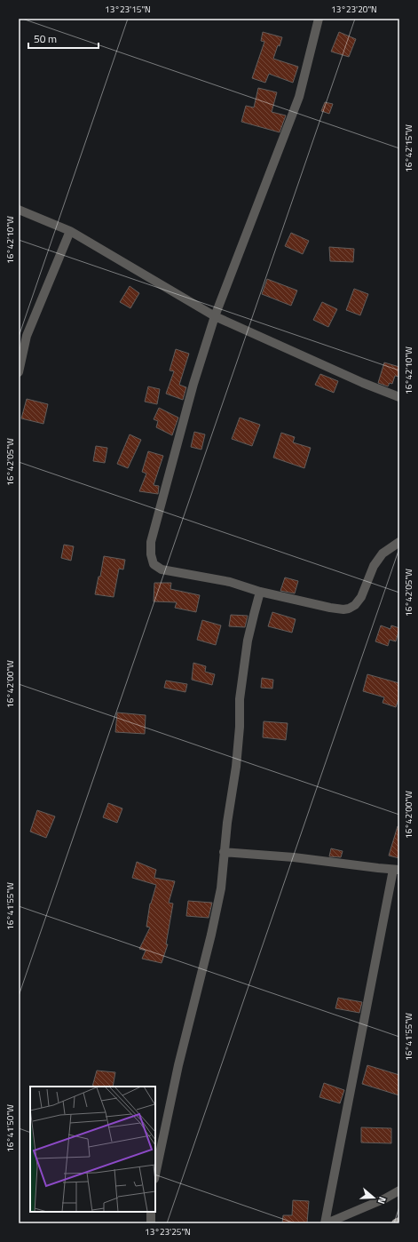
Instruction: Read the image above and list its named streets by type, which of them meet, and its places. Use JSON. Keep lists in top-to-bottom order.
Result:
{
  "scale_bar": "50 m",
  "north": "right",
  "coordinates": [
    "13°23'15\"N",
    "13°23'20\"N",
    "16°42'15\"W",
    "16°42'10\"W",
    "16°42'05\"W",
    "16°42'00\"W",
    "16°41'55\"W",
    "16°41'50\"W",
    "13°23'25\"N"
  ]
}
